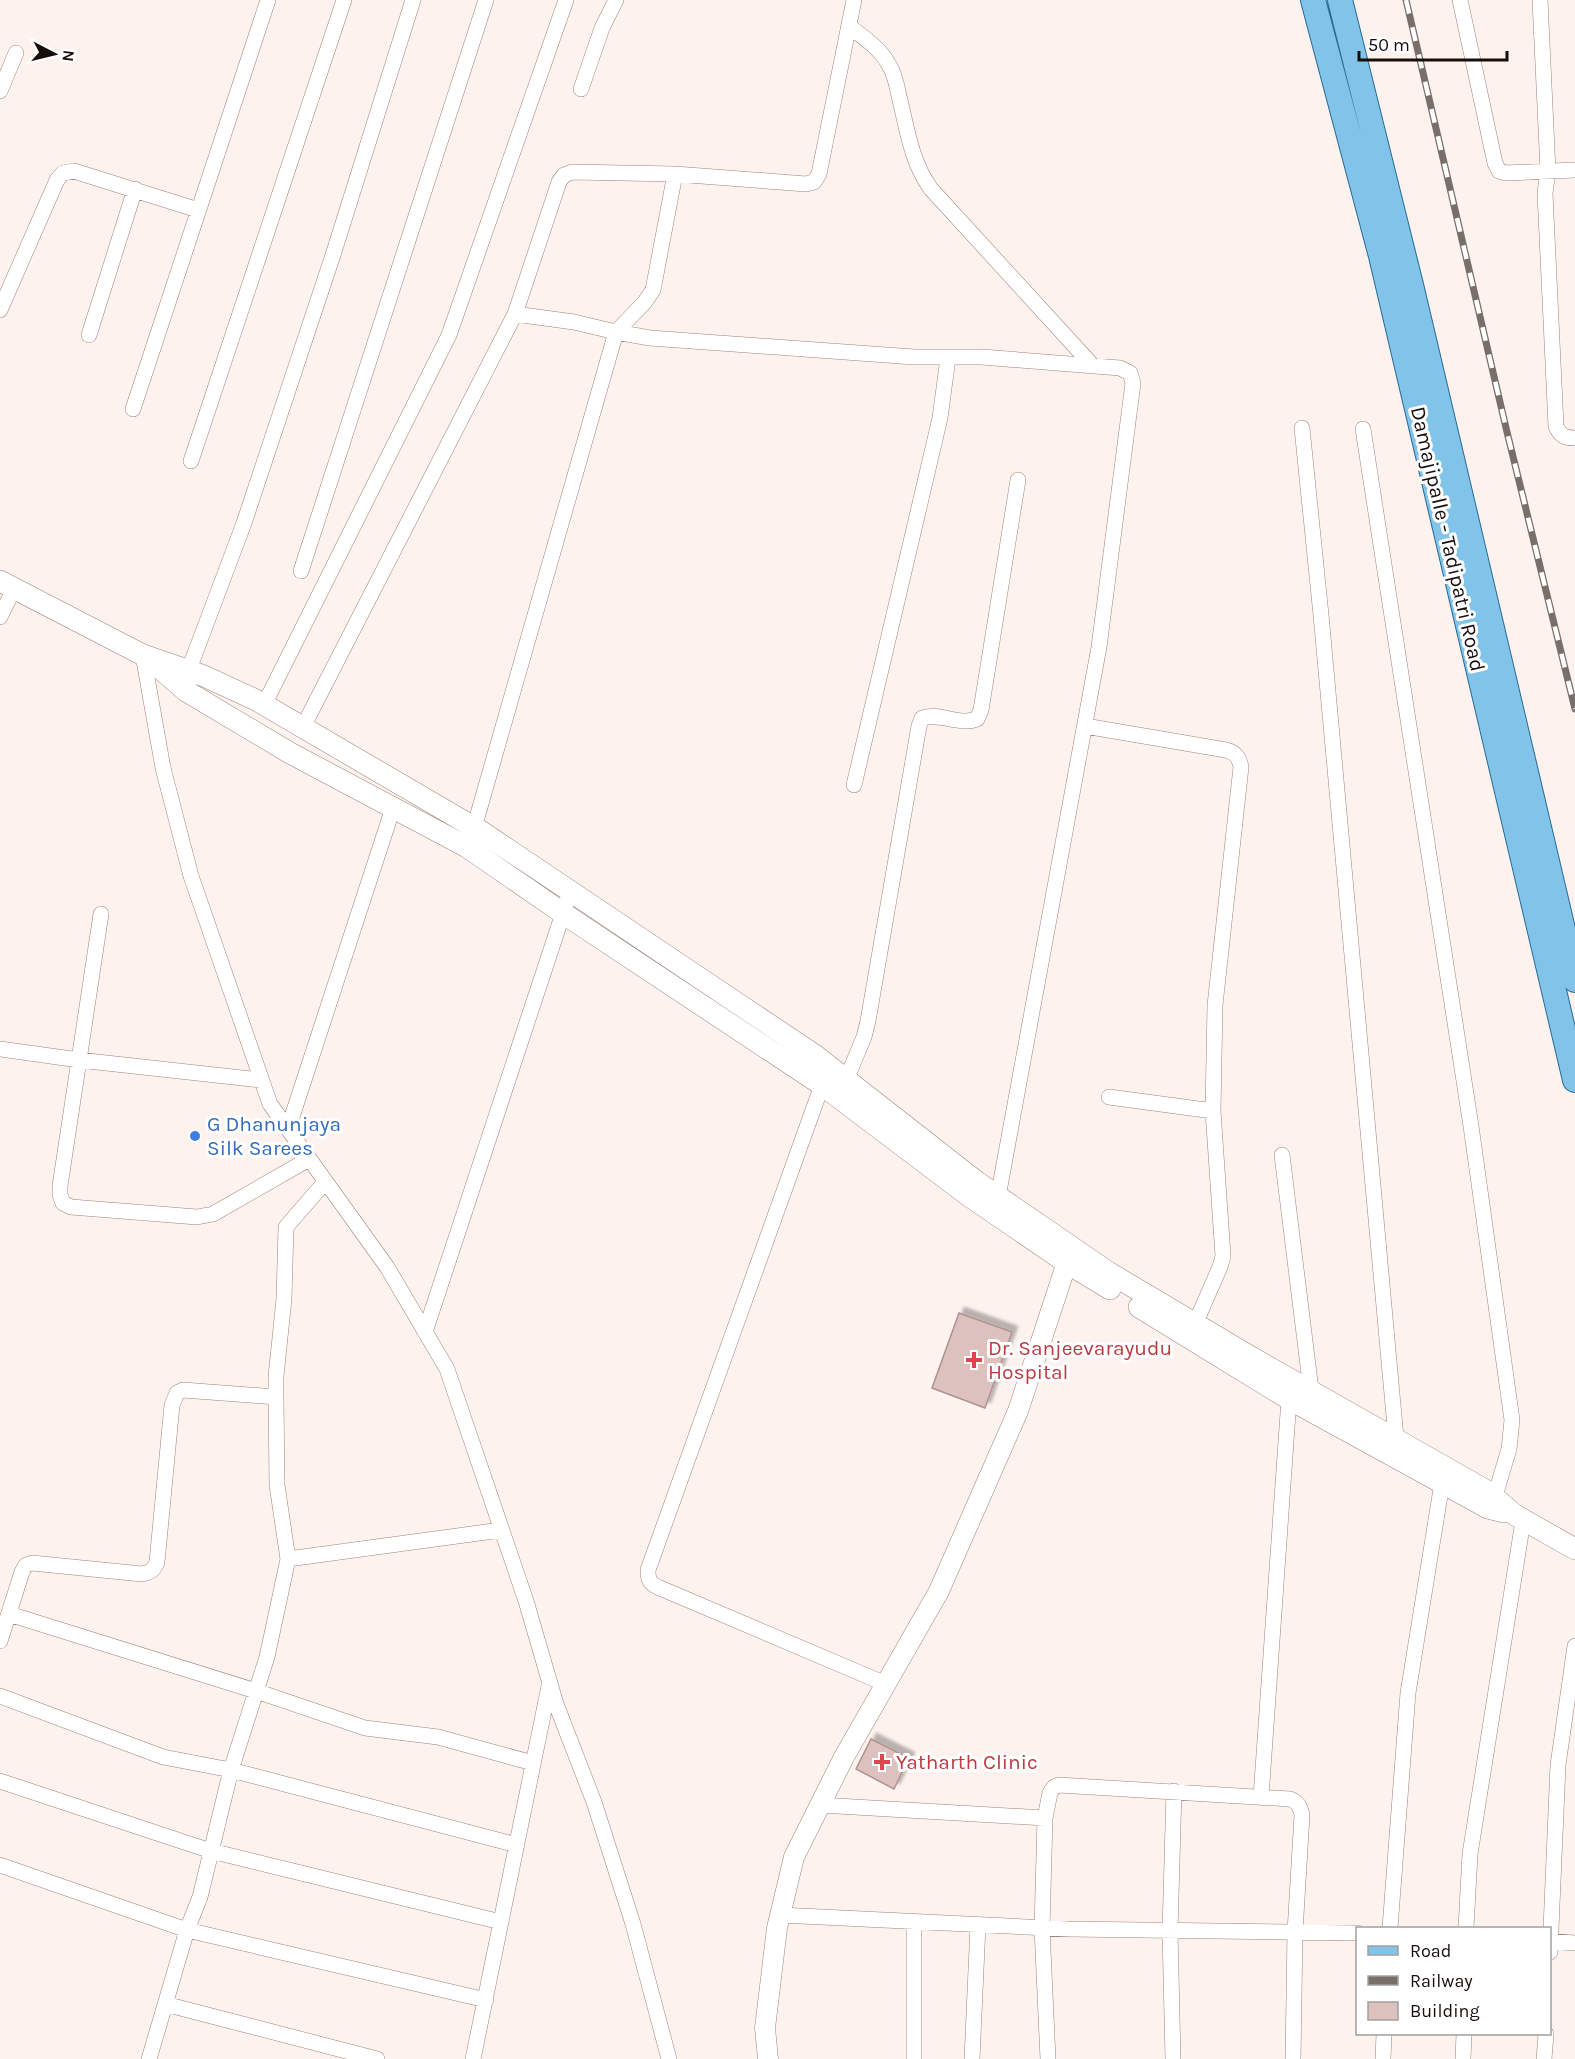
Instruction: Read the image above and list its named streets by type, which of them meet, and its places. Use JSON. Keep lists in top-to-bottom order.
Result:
{
  "streets": {
    "main road": ["Damajipalle - Tadipatri Road"]
  },
  "places": {
    "other": ["G Dhanunjaya Silk Sarees"],
    "health": ["Dr. Sanjeevarayudu Hospital", "Yatharth Clinic"]
  },
  "legend": ["Road", "Railway", "Building"],
  "scale_bar": "50 m",
  "north": "right"
}
